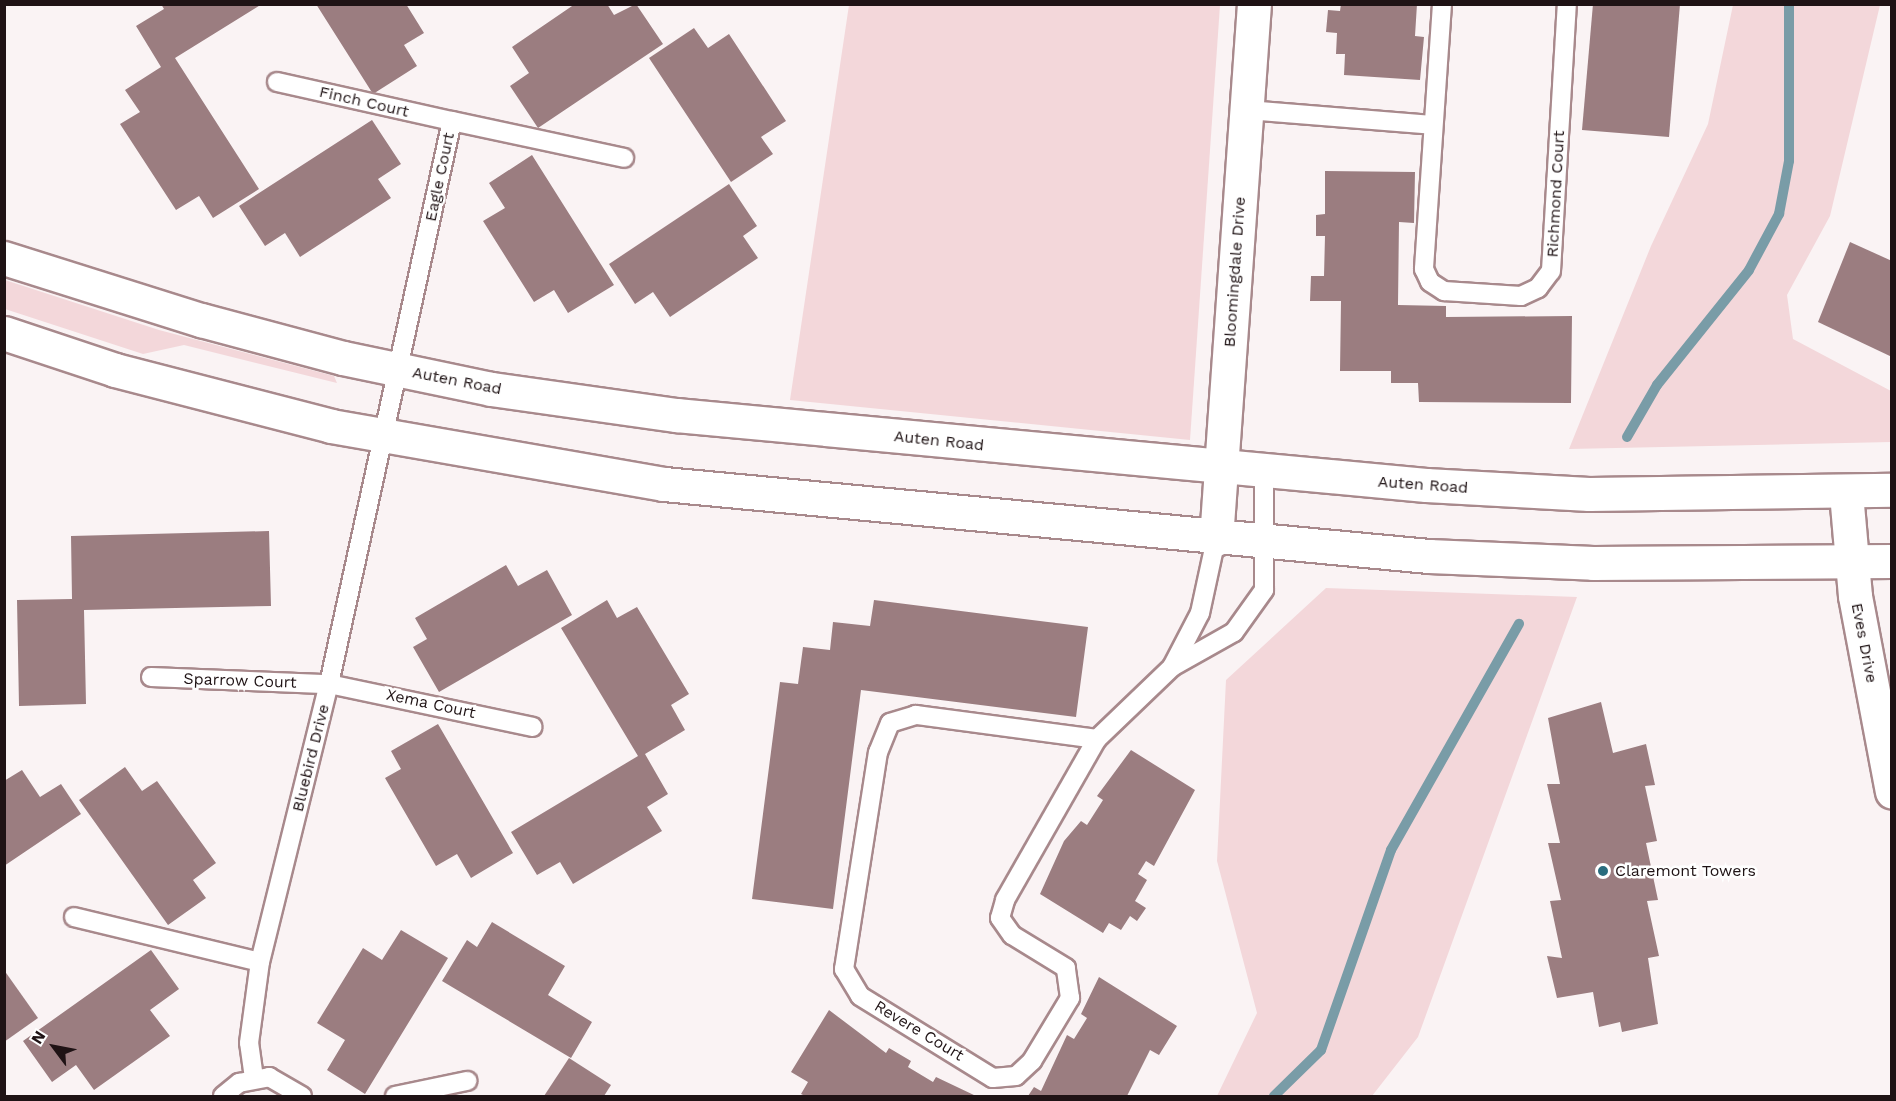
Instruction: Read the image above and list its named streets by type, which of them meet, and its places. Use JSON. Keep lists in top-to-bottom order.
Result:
{
  "streets": {
    "street": ["Bloomingdale Drive", "Auten Road", "Eves Drive"],
    "lane": [
      "Finch Court",
      "Eagle Court",
      "Richmond Court",
      "Sparrow Court",
      "Xema Court",
      "Bluebird Drive",
      "Revere Court"
    ]
  },
  "crossings": [
    ["Finch Court", "Eagle Court"],
    ["Eagle Court", "Auten Road"],
    ["Eagle Court", "Bluebird Drive"],
    ["Bloomingdale Drive", "Auten Road"],
    ["Bloomingdale Drive", "Revere Court"],
    ["Auten Road", "Eves Drive"],
    ["Auten Road", "Revere Court"],
    ["Sparrow Court", "Xema Court"],
    ["Sparrow Court", "Bluebird Drive"],
    ["Xema Court", "Bluebird Drive"]
  ],
  "places": ["Claremont Towers"],
  "north": "top left"
}
